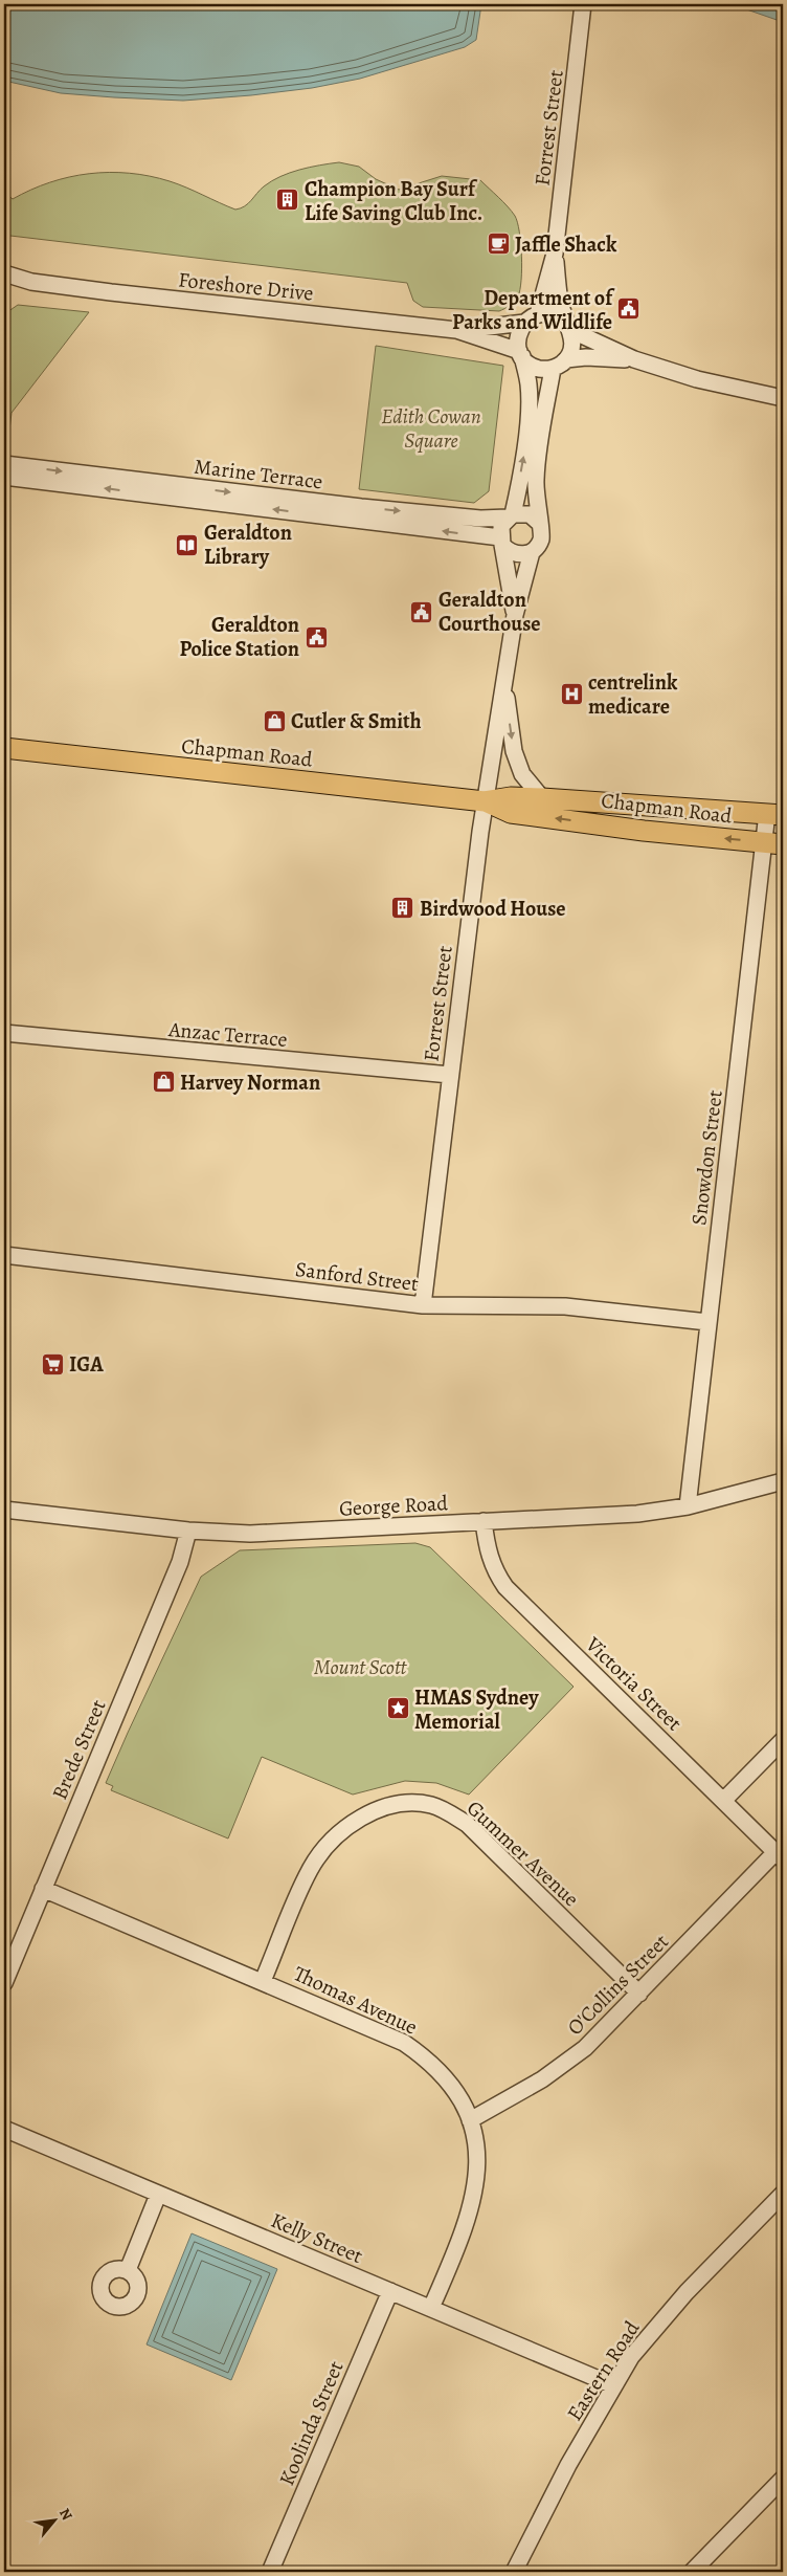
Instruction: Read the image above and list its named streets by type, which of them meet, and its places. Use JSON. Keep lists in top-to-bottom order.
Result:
{
  "streets": {
    "main road": ["Chapman Road"],
    "street": [
      "Forrest Street",
      "Foreshore Drive",
      "Marine Terrace",
      "Anzac Terrace",
      "Snowdon Street",
      "Sanford Street",
      "George Road",
      "Victoria Street",
      "Brede Street",
      "Gummer Avenue",
      "O'Collins Street",
      "Thomas Avenue",
      "Kelly Street",
      "Eastern Road",
      "Koolinda Street"
    ]
  },
  "crossings": [
    ["Forrest Street", "Foreshore Drive"],
    ["Forrest Street", "Marine Terrace"],
    ["Forrest Street", "Chapman Road"],
    ["Forrest Street", "Anzac Terrace"],
    ["Forrest Street", "Sanford Street"],
    ["Chapman Road", "Snowdon Street"],
    ["Snowdon Street", "Sanford Street"],
    ["Snowdon Street", "George Road"],
    ["George Road", "Victoria Street"],
    ["George Road", "Brede Street"],
    ["Victoria Street", "O'Collins Street"],
    ["Brede Street", "Thomas Avenue"],
    ["Gummer Avenue", "O'Collins Street"],
    ["Gummer Avenue", "Thomas Avenue"],
    ["O'Collins Street", "Thomas Avenue"],
    ["Thomas Avenue", "Kelly Street"],
    ["Kelly Street", "Eastern Road"],
    ["Kelly Street", "Koolinda Street"]
  ],
  "parks": ["Edith Cowan Square", "Mount Scott"],
  "places": {
    "building": ["Champion Bay Surf Life Saving Club Inc.", "Birdwood House"],
    "cafe": ["Jaffle Shack"],
    "public building": ["Department of Parks and Wildlife", "Geraldton Courthouse", "Geraldton Police Station"],
    "library": ["Geraldton Library"],
    "hospital": ["centrelink medicare"],
    "shop": ["Cutler & Smith", "Harvey Norman"],
    "supermarket": ["IGA"],
    "place": ["HMAS Sydney Memorial"]
  },
  "north": "top right"
}
